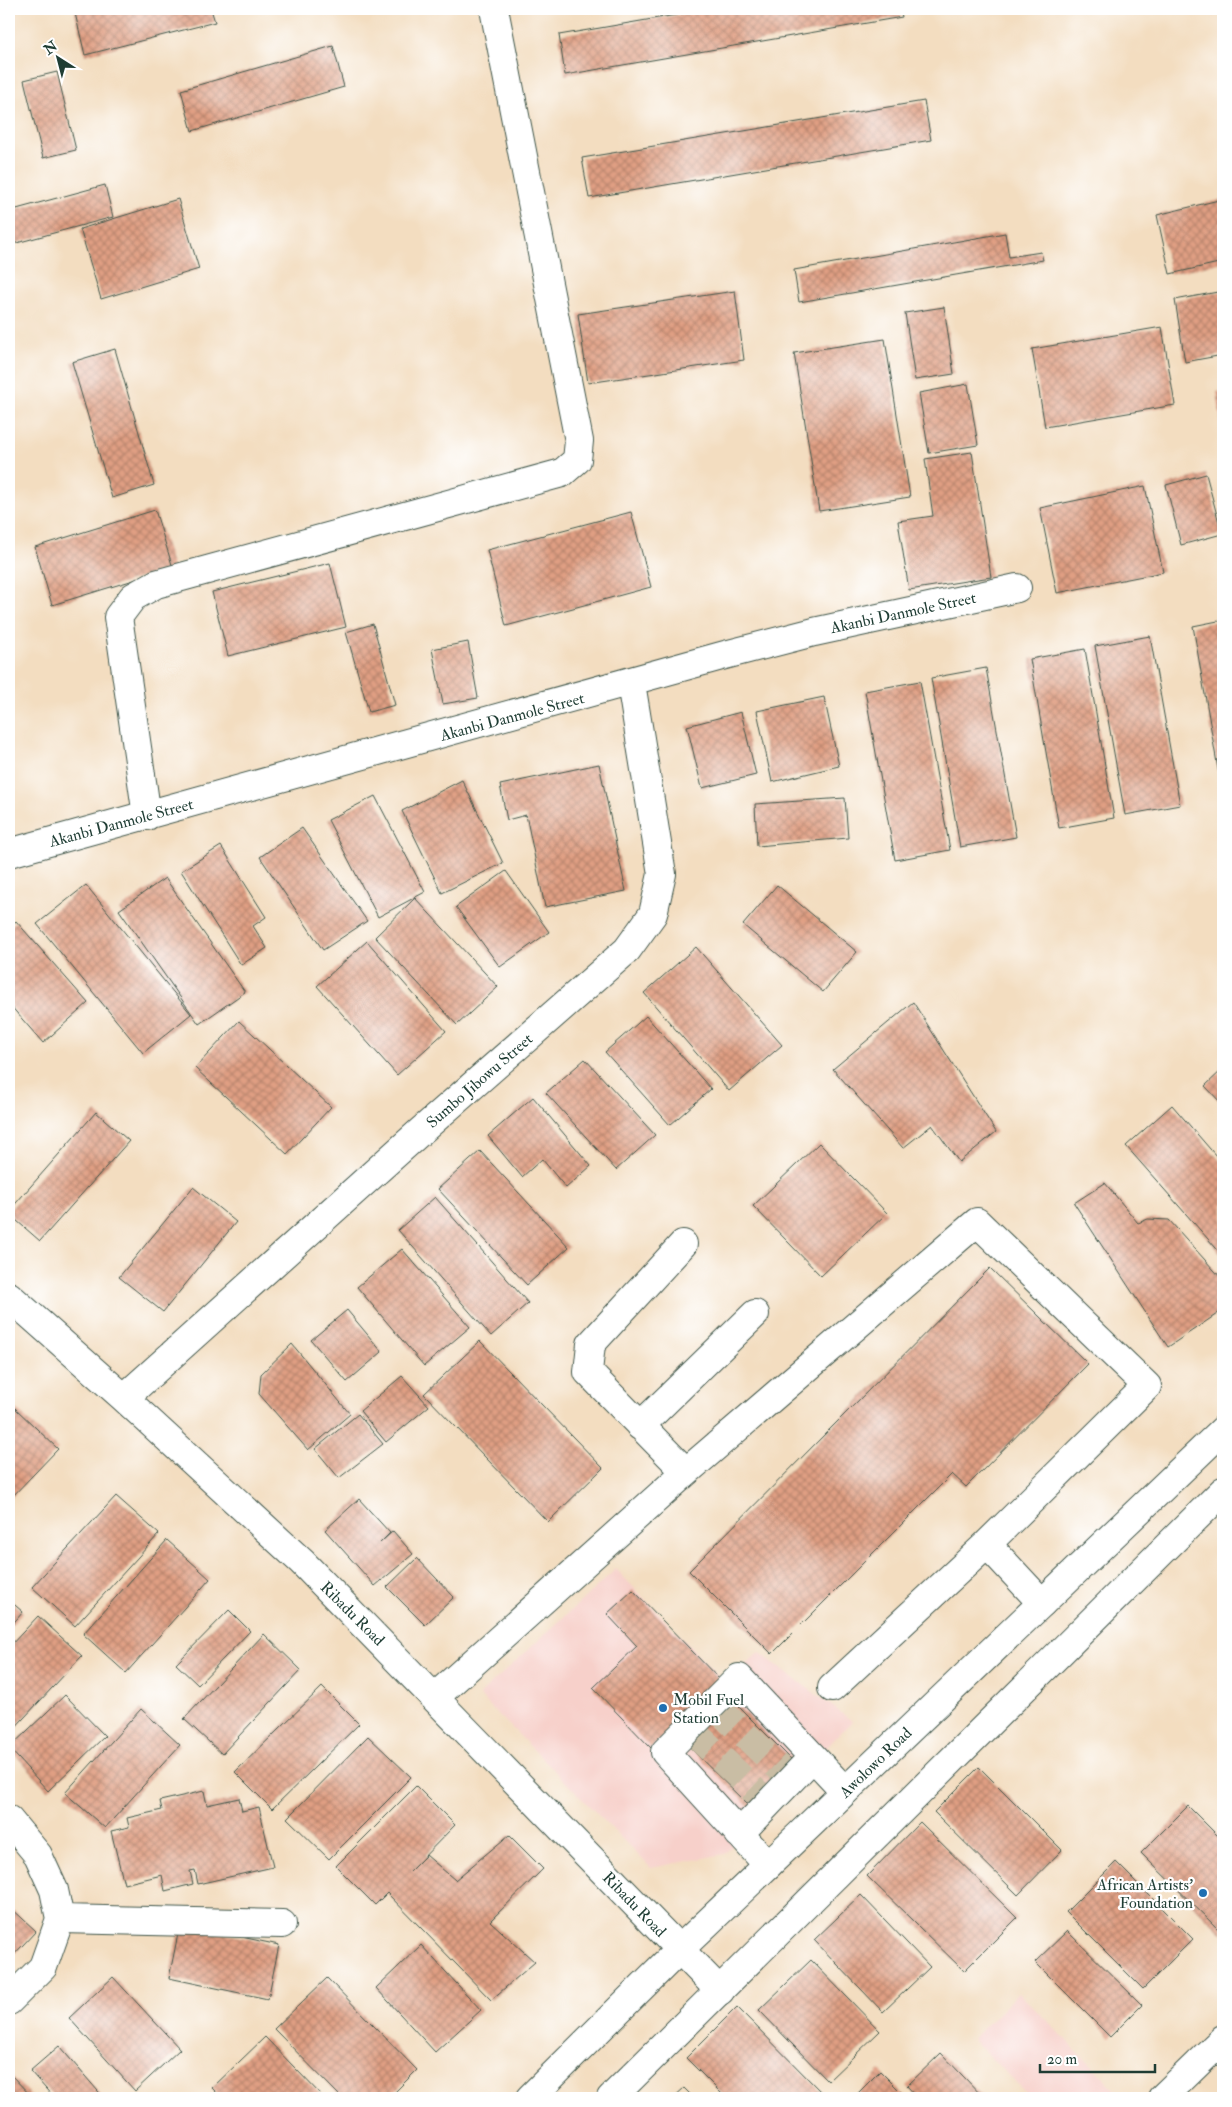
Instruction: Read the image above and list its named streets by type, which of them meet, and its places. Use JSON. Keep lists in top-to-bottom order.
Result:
{
  "streets": {
    "street": [
      "Akanbi Danmole Street",
      "Sumbo Jibowu Street",
      "Ribadu Road",
      "Awolowo Road"
    ]
  },
  "crossings": [
    ["Akanbi Danmole Street", "Sumbo Jibowu Street"],
    ["Sumbo Jibowu Street", "Ribadu Road"],
    ["Ribadu Road", "Awolowo Road"]
  ],
  "places": ["Mobil Fuel Station", "African Artists' Foundation"],
  "scale_bar": "20 m",
  "north": "top left"
}
